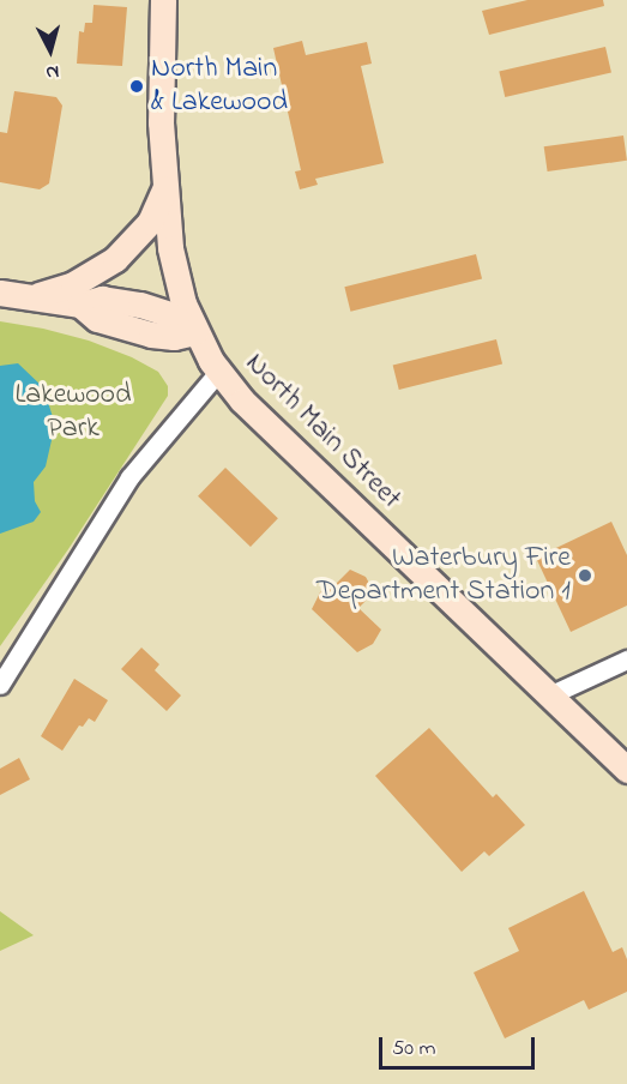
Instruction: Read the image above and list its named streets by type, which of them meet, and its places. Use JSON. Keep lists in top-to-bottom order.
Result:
{
  "streets": {
    "main road": ["North Main Street"]
  },
  "parks": ["Lakewood Park"],
  "places": ["North Main & Lakewood", "Waterbury Fire Department Station 1"],
  "scale_bar": "50 m",
  "north": "bottom"
}
